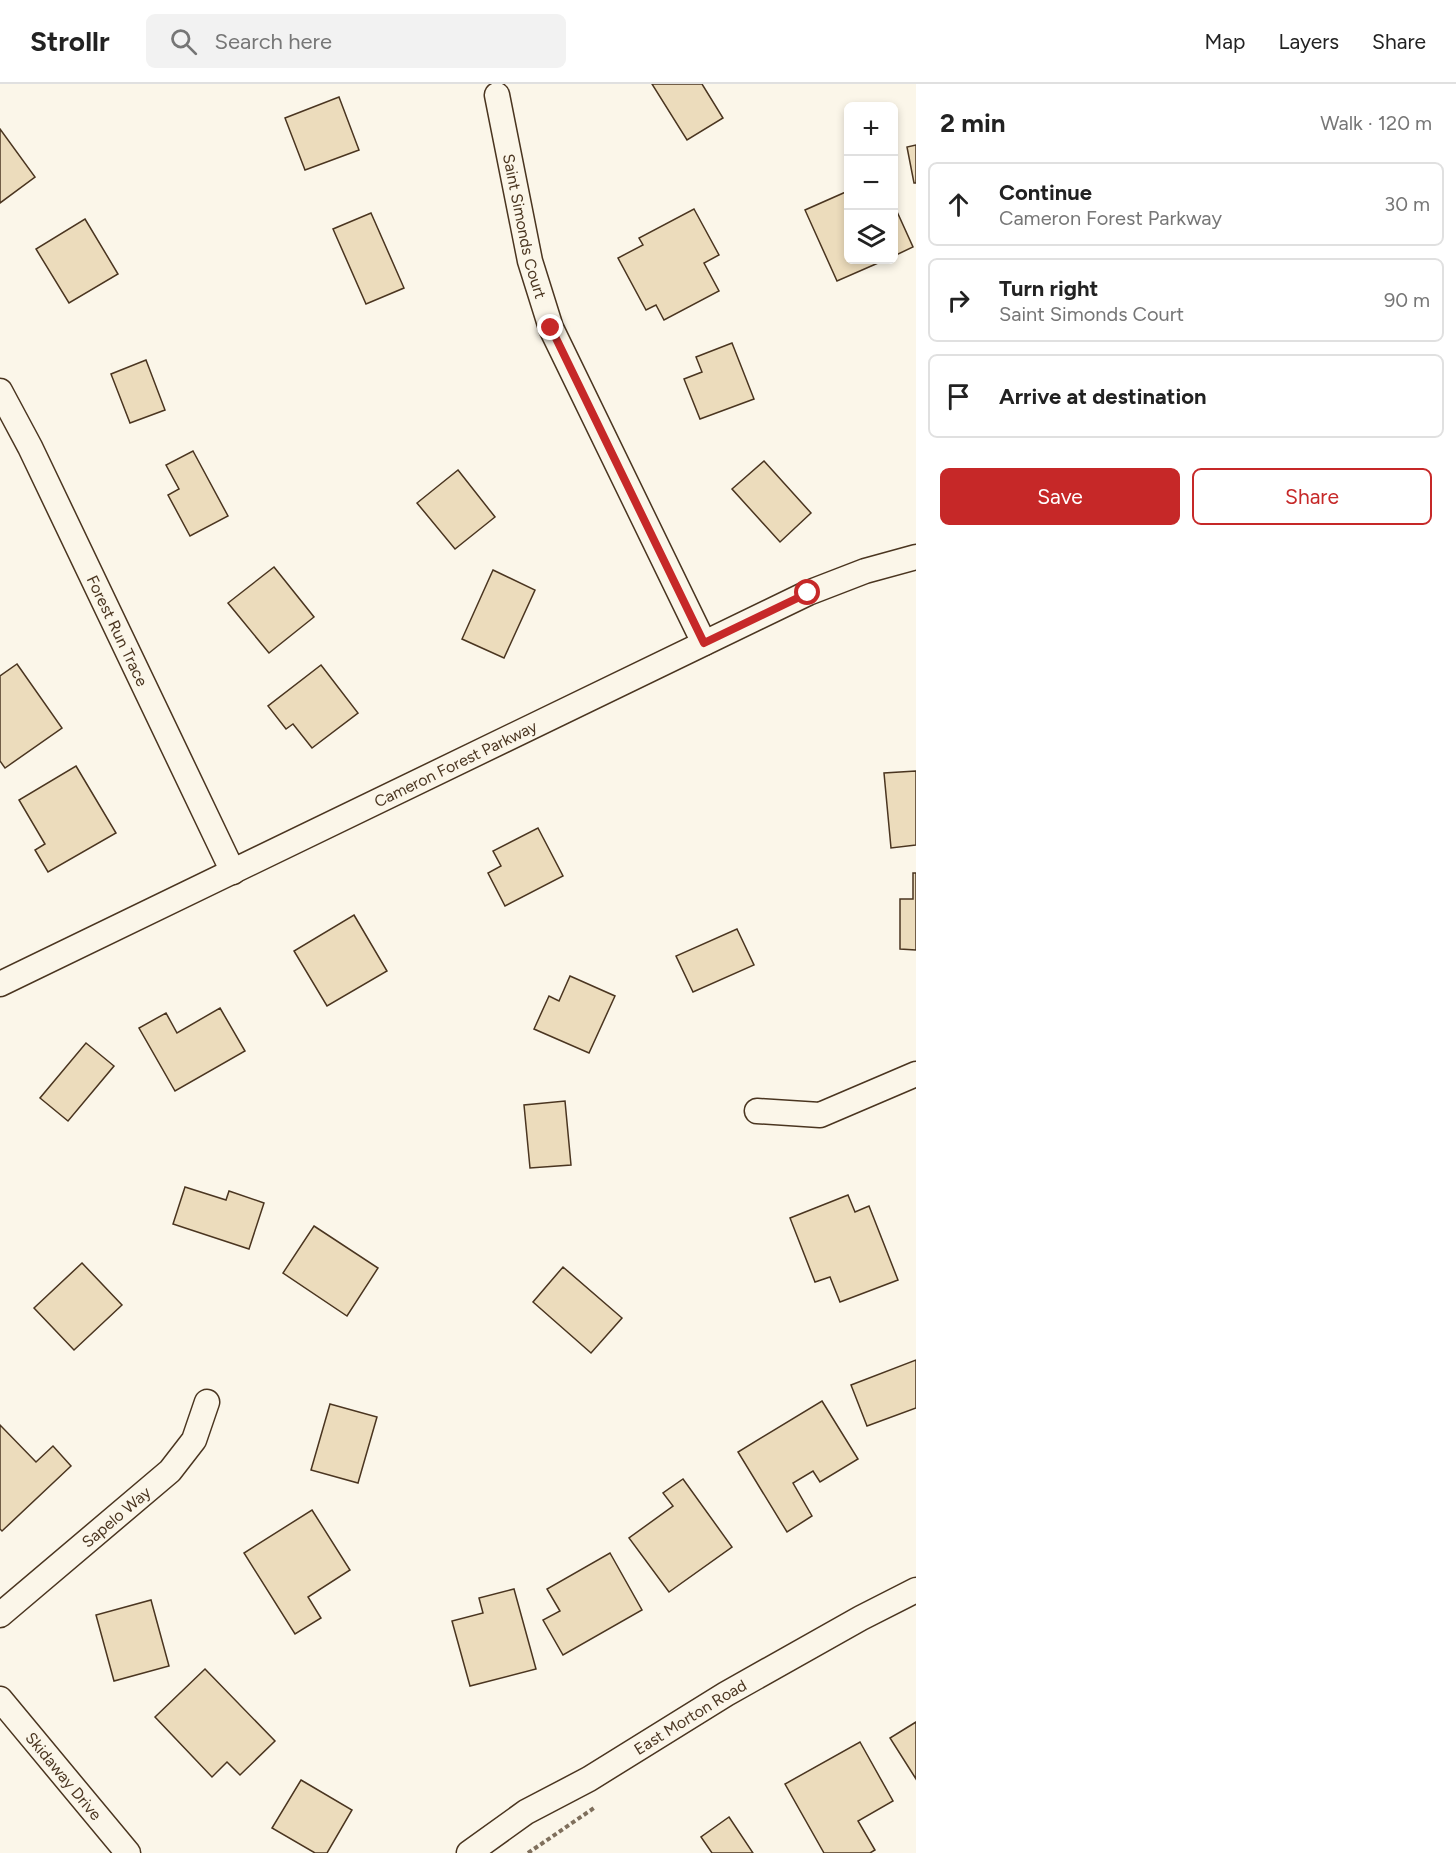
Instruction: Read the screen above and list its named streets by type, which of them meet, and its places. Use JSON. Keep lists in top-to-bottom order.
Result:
{
  "streets": {
    "street": [
      "Saint Simonds Court",
      "Forest Run Trace",
      "Cameron Forest Parkway",
      "Sapelo Way",
      "East Morton Road",
      "Skidaway Drive"
    ]
  },
  "crossings": [
    ["Saint Simonds Court", "Cameron Forest Parkway"],
    ["Forest Run Trace", "Cameron Forest Parkway"]
  ],
  "page": {
    "header": "Strollr",
    "search": "Search here",
    "nav": ["Map", "Layers", "Share"],
    "heading": ["2 min", "Walk · 120 m"],
    "map_buttons": ["+", "−"],
    "list": [
      ["Continue", "Cameron Forest Parkway", "30 m"],
      ["Turn right", "Saint Simonds Court", "90 m"],
      "Arrive at destination"
    ],
    "buttons": ["Save", "Share"]
  }
}
